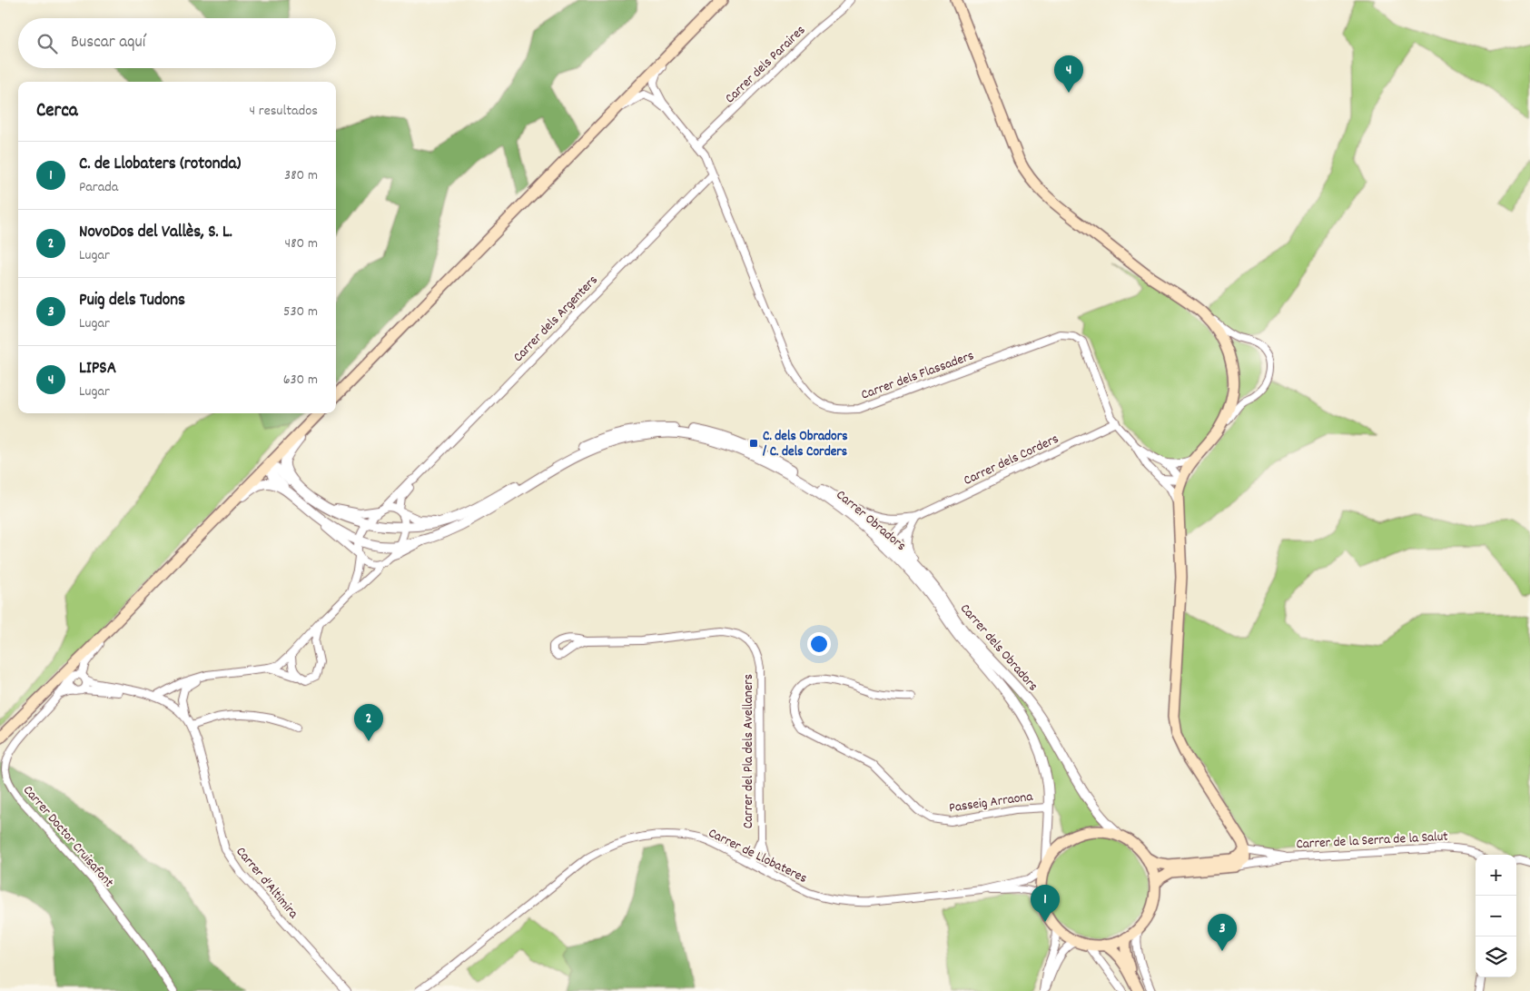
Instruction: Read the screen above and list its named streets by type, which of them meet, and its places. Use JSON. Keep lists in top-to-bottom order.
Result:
{
  "streets": {
    "main road": ["Carrer de la Serra de la Salut"],
    "street": [
      "Carrer dels Paraires",
      "Carrer dels Argenters",
      "Carrer dels Flassaders",
      "Carrer dels Corders",
      "Carrer Obradors",
      "Carrer dels Obradors",
      "Carrer del Pla dels Avellaners",
      "Passeig Arraona",
      "Carrer Doctor Cruisafont",
      "Carrer de Llobateres",
      "Carrer d'Altimira"
    ]
  },
  "crossings": [
    ["Carrer dels Paraires", "Carrer dels Flassaders"],
    ["Carrer dels Argenters", "Carrer dels Flassaders"],
    ["Carrer dels Argenters", "Carrer dels Obradors"],
    ["Carrer dels Flassaders", "Carrer dels Corders"],
    ["Carrer dels Corders", "Carrer dels Obradors"],
    ["Carrer Obradors", "Carrer dels Obradors"],
    ["Carrer Obradors", "Passeig Arraona"],
    ["Carrer Obradors", "Carrer de la Serra de la Salut"],
    ["Carrer Obradors", "Carrer de Llobateres"],
    ["Carrer dels Obradors", "Carrer de la Serra de la Salut"],
    ["Carrer dels Obradors", "Carrer de Llobateres"],
    ["Carrer del Pla dels Avellaners", "Carrer de Llobateres"],
    ["Carrer Doctor Cruisafont", "Carrer d'Altimira"],
    ["Carrer de la Serra de la Salut", "Carrer de Llobateres"]
  ],
  "places": {
    "transit": ["C. dels Obradors / C. dels Corders"]
  },
  "page": {
    "search": "Buscar aquí",
    "pins": [
      "4",
      "2",
      "1",
      "3"
    ],
    "heading": ["Cerca", "4 resultados"],
    "list": [
      {
        "mark": "1",
        "name": "C. de Llobaters (rotonda)",
        "note": "Parada",
        "value": "380 m"
      },
      {
        "mark": "2",
        "name": "NovoDos del Vallès, S. L.",
        "note": "Lugar",
        "value": "480 m"
      },
      {
        "mark": "3",
        "name": "Puig dels Tudons",
        "note": "Lugar",
        "value": "530 m"
      },
      {
        "mark": "4",
        "name": "LIPSA",
        "note": "Lugar",
        "value": "630 m"
      }
    ],
    "map_buttons": ["+", "−"]
  }
}
